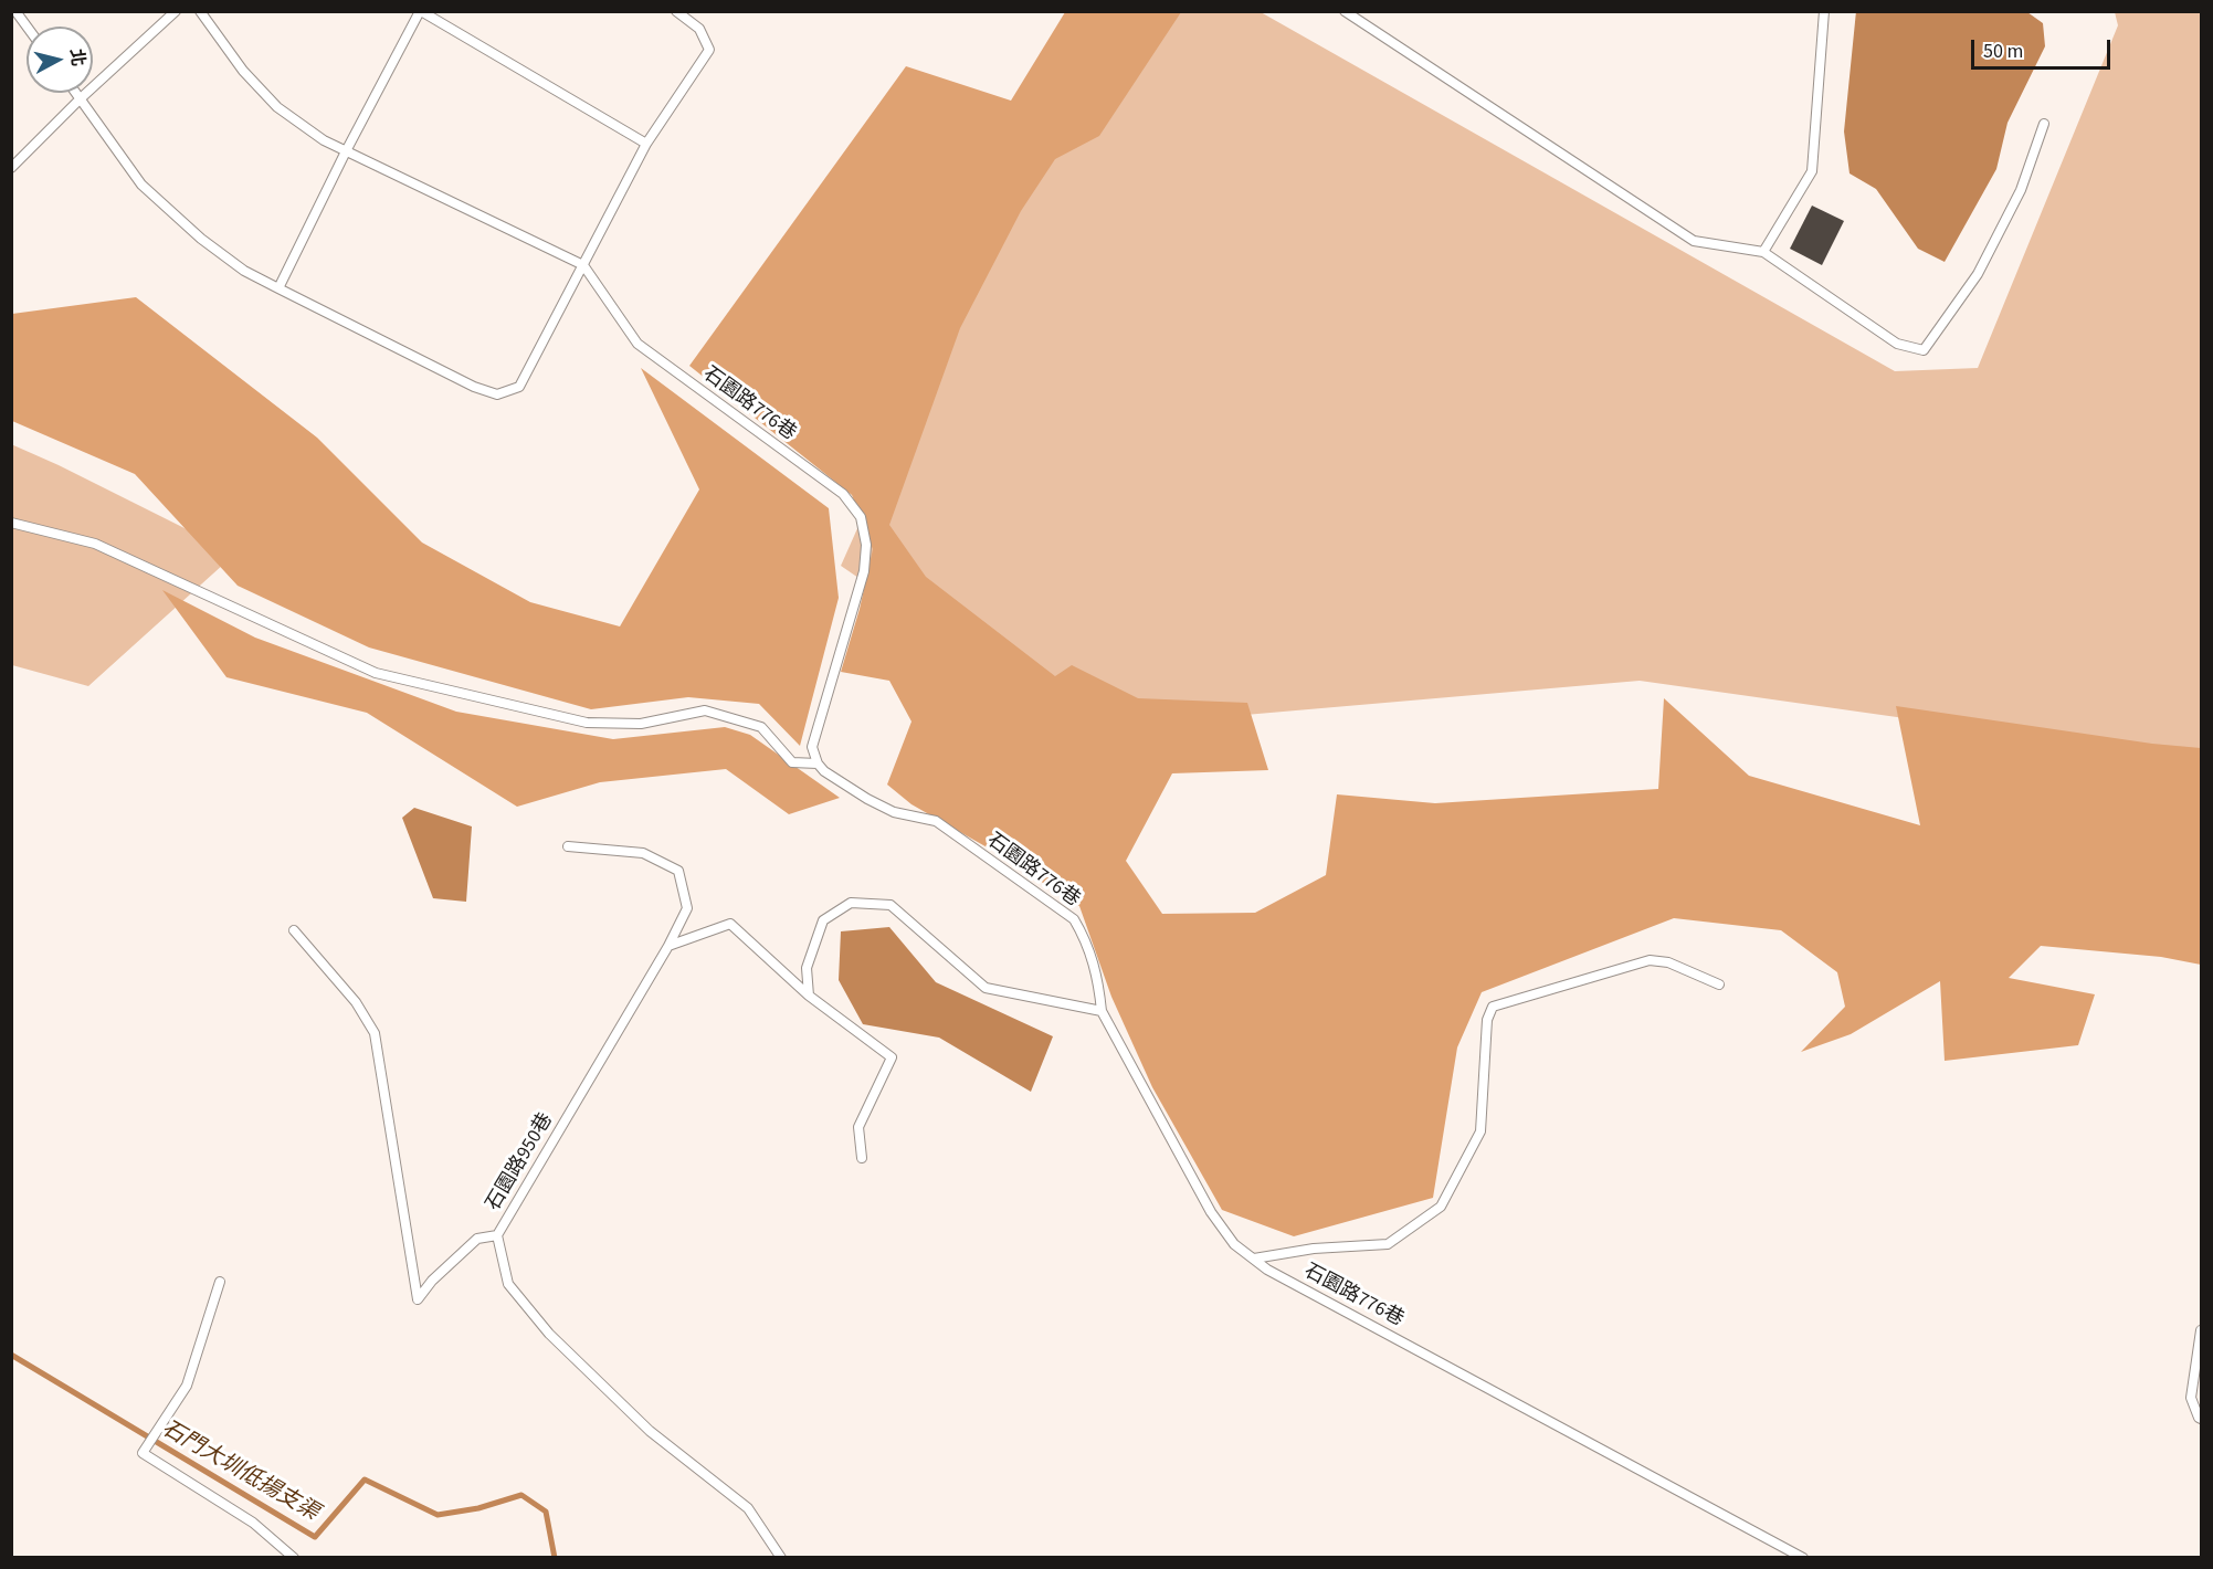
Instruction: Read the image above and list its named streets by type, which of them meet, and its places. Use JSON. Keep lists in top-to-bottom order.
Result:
{
  "streets": {
    "lane": ["石園路776巷", "石園路950巷"]
  },
  "water": ["石門大圳低揚支渠"],
  "scale_bar": "50 m",
  "north": "right"
}
